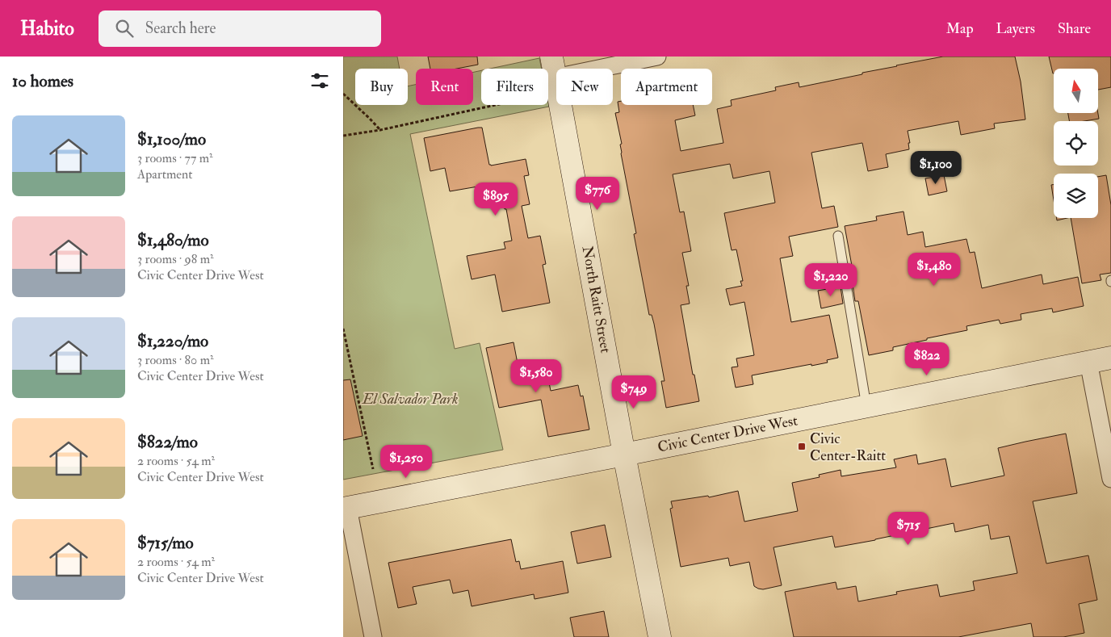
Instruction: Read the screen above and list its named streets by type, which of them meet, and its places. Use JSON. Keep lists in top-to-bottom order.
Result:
{
  "streets": {
    "main road": ["North Raitt Street", "Civic Center Drive West"]
  },
  "crossings": [
    ["North Raitt Street", "Civic Center Drive West"]
  ],
  "parks": ["El Salvador Park"],
  "places": {
    "transit": ["Civic Center-Raitt"]
  },
  "north": "top",
  "page": {
    "header": "Habito",
    "search": "Search here",
    "nav": ["Map", "Layers", "Share"],
    "heading": "10 homes",
    "chip": [
      "Buy",
      "Rent",
      "Filters",
      "New",
      "Apartment"
    ],
    "list": [
      {
        "name": "$1,100/mo",
        "note": "3 rooms · 77 m² · Apartment"
      },
      {
        "name": "$1,480/mo",
        "note": "3 rooms · 98 m² · Civic Center Drive West"
      },
      {
        "name": "$1,220/mo",
        "note": "3 rooms · 80 m² · Civic Center Drive West"
      },
      {
        "name": "$822/mo",
        "note": "2 rooms · 54 m² · Civic Center Drive West"
      },
      {
        "name": "$715/mo",
        "note": "2 rooms · 54 m² · Civic Center Drive West"
      }
    ],
    "price": [
      "$1,100",
      "$776",
      "$895",
      "$1,480",
      "$1,220",
      "$822",
      "$1,580",
      "$749",
      "$1,250",
      "$715"
    ]
  }
}
